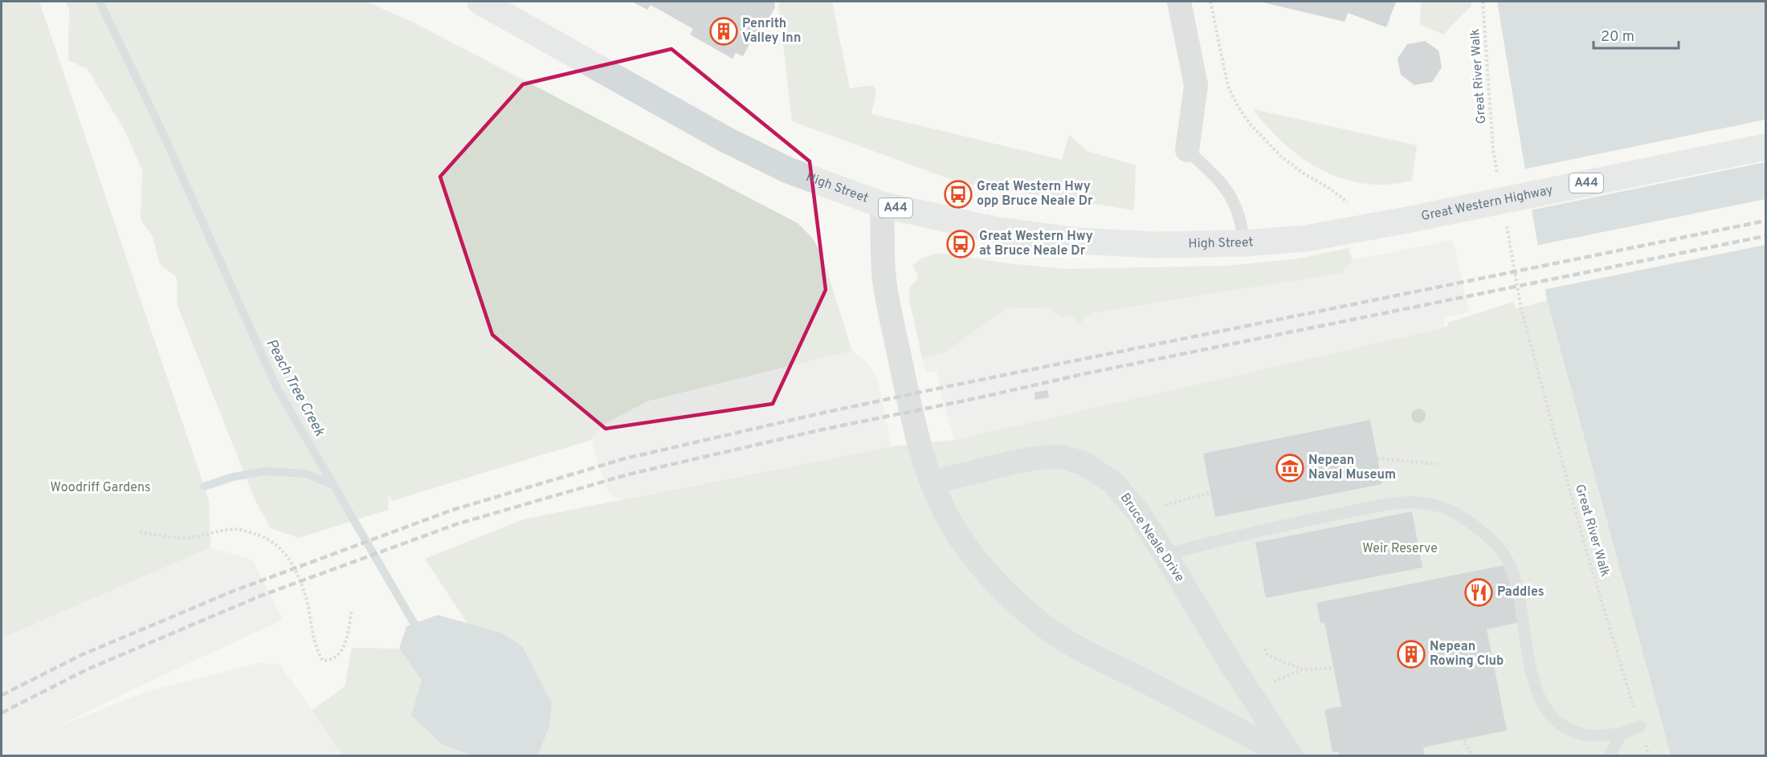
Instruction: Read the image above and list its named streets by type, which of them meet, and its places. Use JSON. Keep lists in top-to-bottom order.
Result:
{
  "streets": {
    "highway": ["A44", "High Street", "Great Western Highway"],
    "street": ["Bruce Neale Drive"],
    "path": ["Great River Walk"]
  },
  "crossings": [
    ["High Street", "Great Western Highway"]
  ],
  "water": ["Peach Tree Creek"],
  "parks": ["Woodriff Gardens", "Weir Reserve"],
  "places": {
    "building": ["Penrith Valley Inn", "Nepean Rowing Club"],
    "bus stop": ["Great Western Hwy opp Bruce Neale Dr", "Great Western Hwy at Bruce Neale Dr"],
    "museum": ["Nepean Naval Museum"],
    "restaurant": ["Paddles"]
  },
  "scale_bar": "20 m"
}
